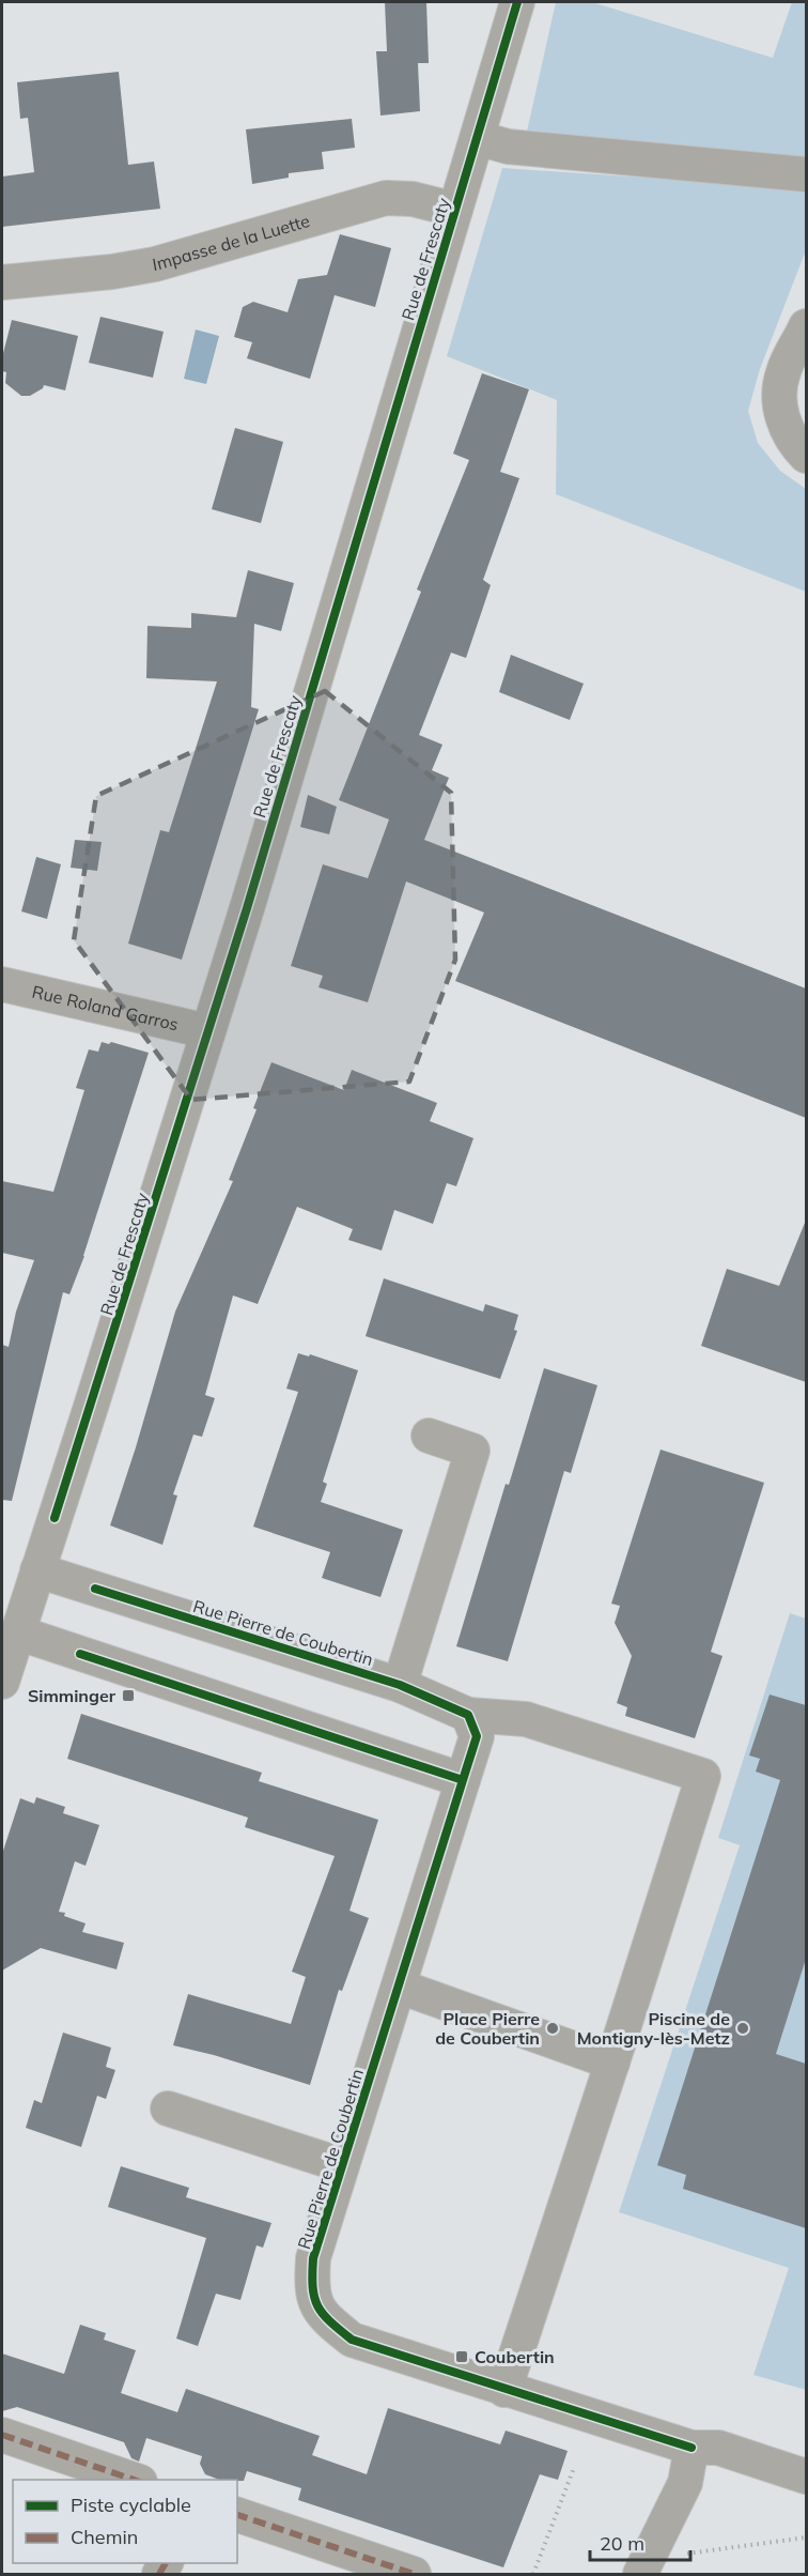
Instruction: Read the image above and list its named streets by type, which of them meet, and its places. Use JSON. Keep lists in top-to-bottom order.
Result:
{
  "streets": {
    "street": [
      "Impasse de la Luette",
      "Rue de Frescaty",
      "Rue Roland Garros",
      "Rue Pierre de Coubertin"
    ]
  },
  "crossings": [
    ["Impasse de la Luette", "Rue de Frescaty"],
    ["Rue de Frescaty", "Rue Roland Garros"],
    ["Rue de Frescaty", "Rue Pierre de Coubertin"]
  ],
  "places": {
    "transit": ["Simminger", "Coubertin"],
    "other": ["Place Pierre de Coubertin", "Piscine de Montigny-lès-Metz"]
  },
  "legend": ["Piste cyclable", "Chemin"],
  "scale_bar": "20 m"
}
